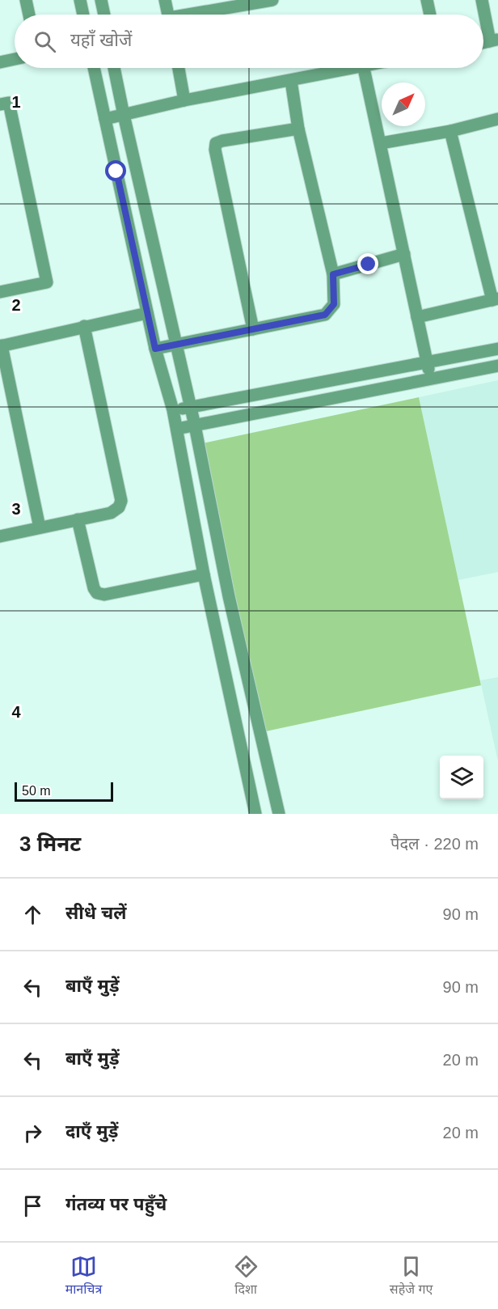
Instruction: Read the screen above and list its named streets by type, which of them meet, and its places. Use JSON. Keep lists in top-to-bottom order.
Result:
{
  "scale_bar": "50 m",
  "north": "top right",
  "page": {
    "search": "यहाँ खोजें",
    "scale": "50 m",
    "heading": ["3 मिनट", "पैदल · 220 m"],
    "list": [
      ["सीधे चलें", "90 m"],
      ["बाएँ मुड़ें", "90 m"],
      ["बाएँ मुड़ें", "20 m"],
      ["दाएँ मुड़ें", "20 m"],
      "गंतव्य पर पहुँचे"
    ],
    "nav": ["मानचित्र", "दिशा", "सहेजे गए"]
  },
  "grid": {
    "rows": [
      "1",
      "2",
      "3",
      "4"
    ]
  }
}
